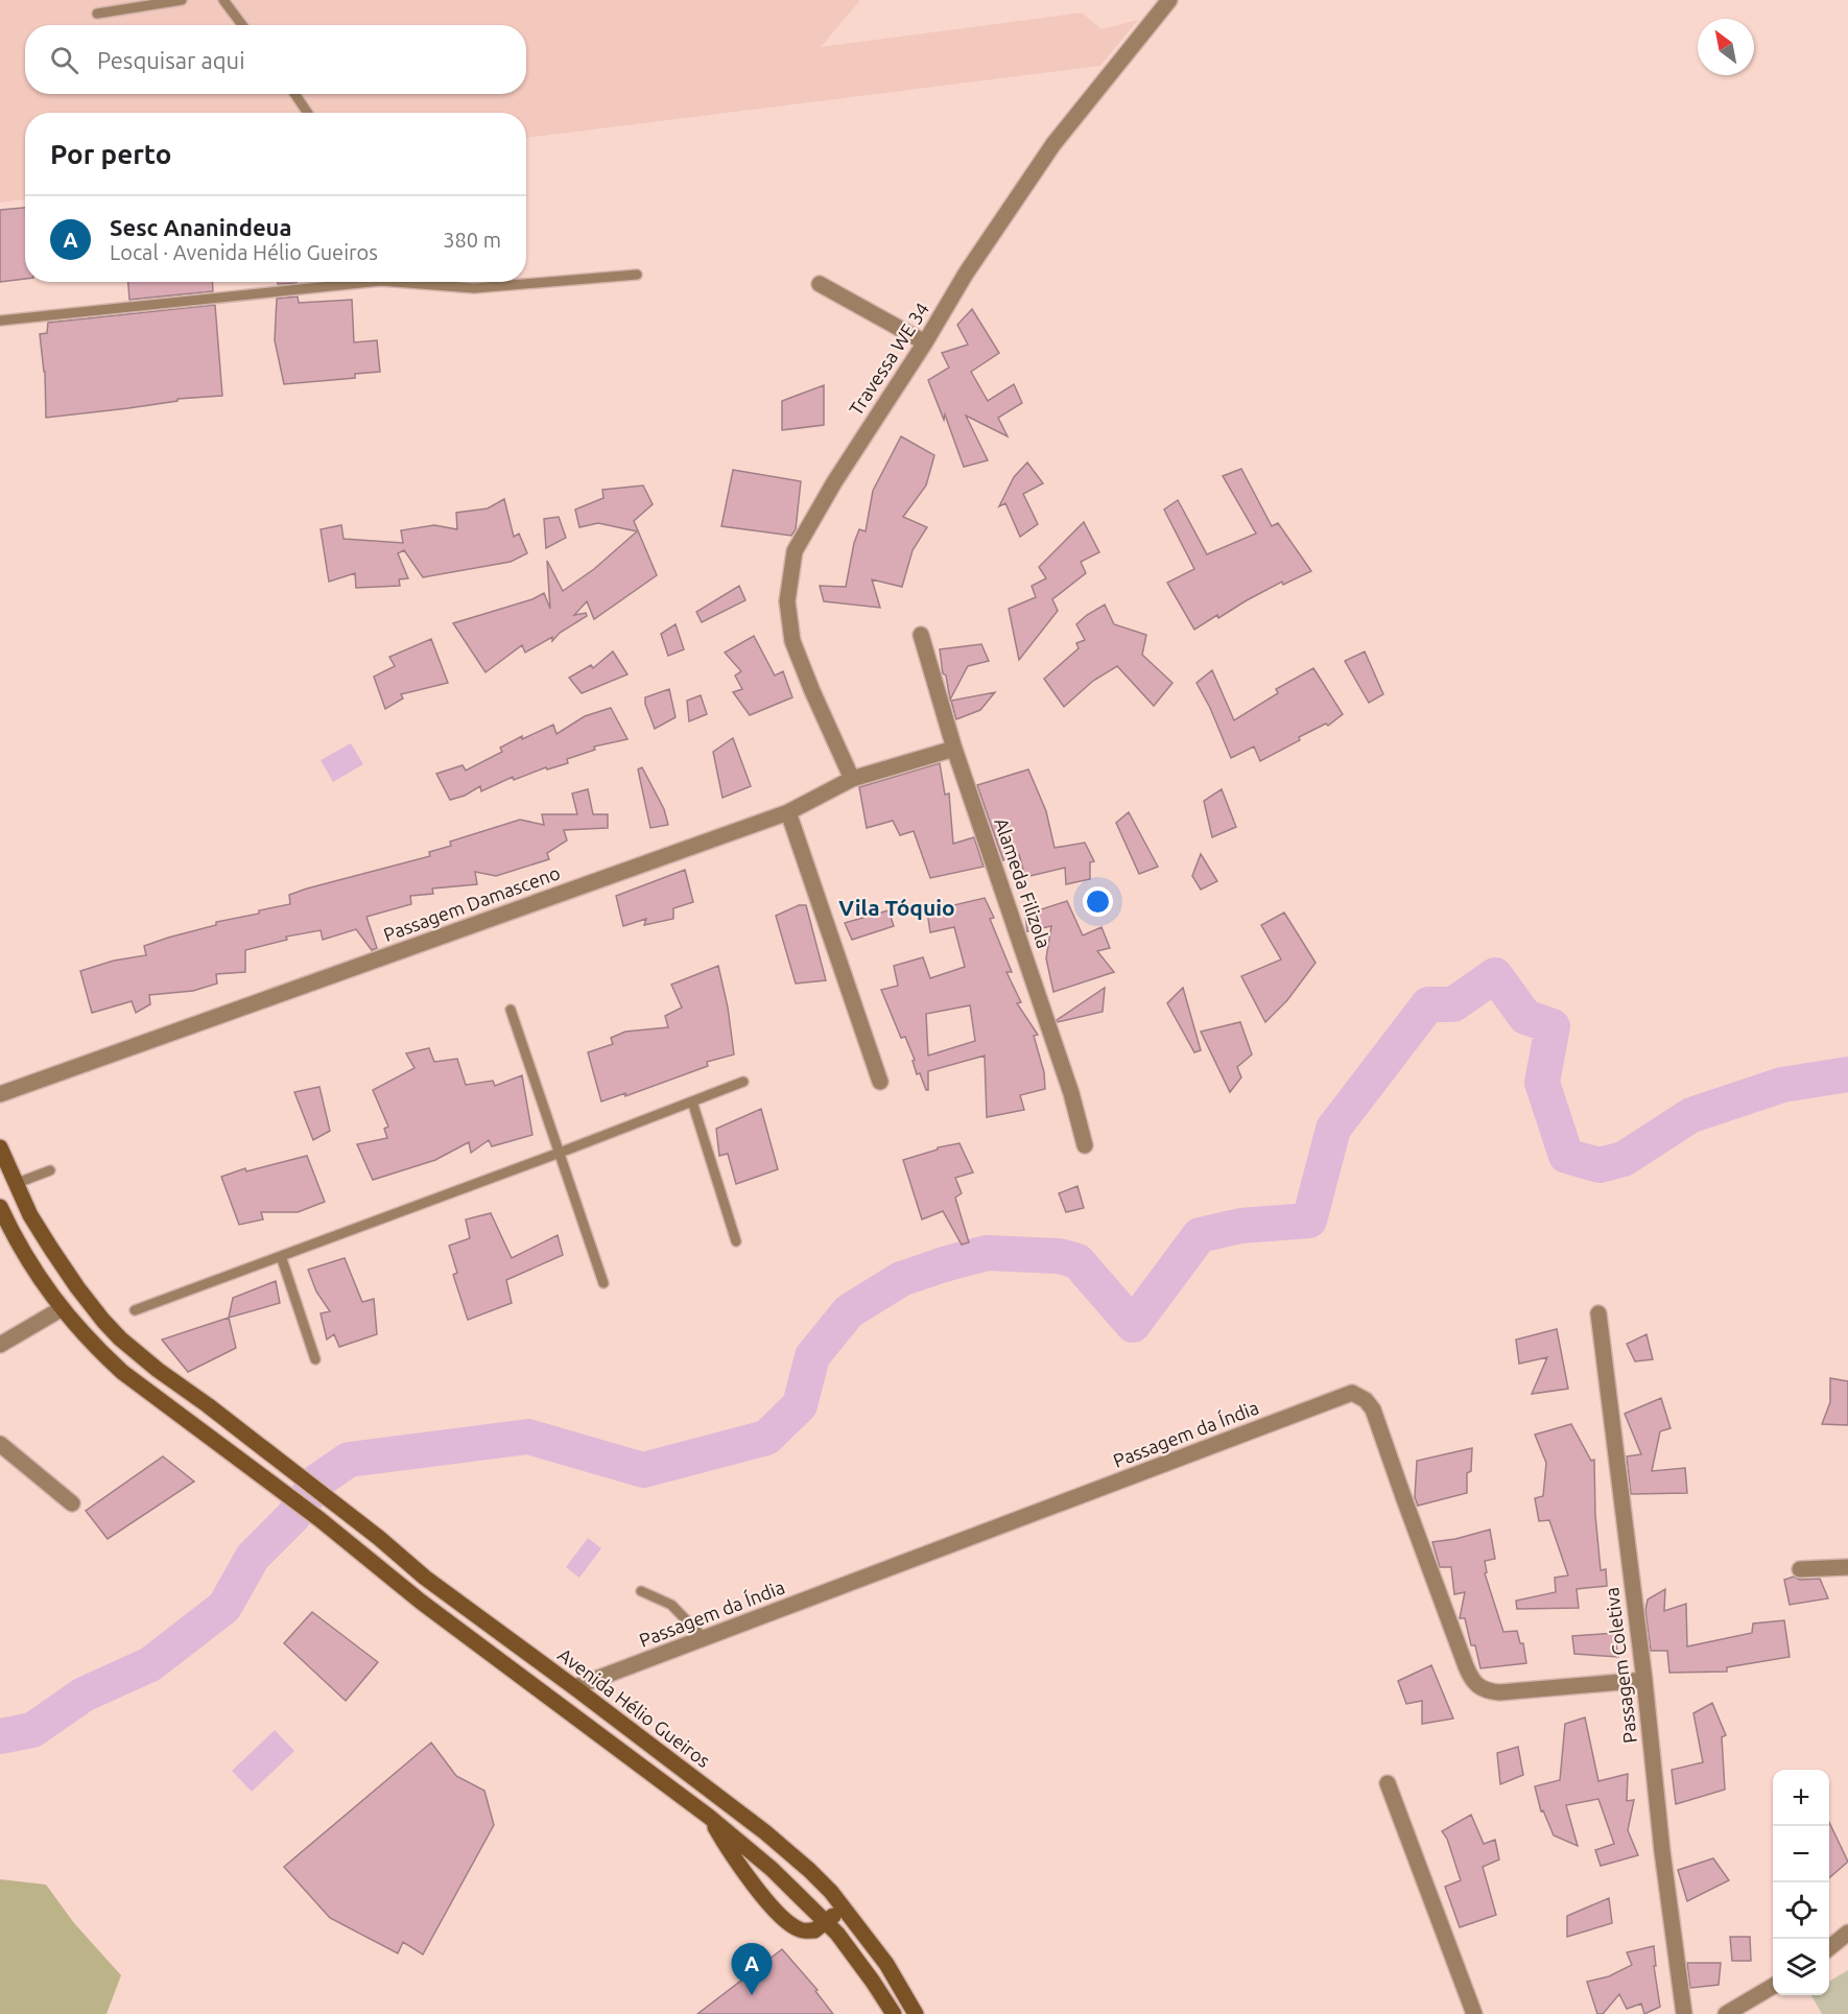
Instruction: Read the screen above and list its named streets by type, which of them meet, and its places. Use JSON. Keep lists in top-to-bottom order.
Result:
{
  "streets": {
    "main road": ["Avenida Hélio Gueiros"],
    "street": [
      "Travessa WE 34",
      "Alameda Filizola",
      "Passagem Damasceno",
      "Passagem da Índia",
      "Passagem Coletiva"
    ]
  },
  "crossings": [
    ["Travessa WE 34", "Passagem Damasceno"],
    ["Alameda Filizola", "Passagem Damasceno"],
    ["Passagem da Índia", "Passagem Coletiva"],
    ["Passagem da Índia", "Avenida Hélio Gueiros"]
  ],
  "districts": ["Vila Tóquio"],
  "north": "top left",
  "page": {
    "search": "Pesquisar aqui",
    "heading": "Por perto",
    "list": [
      {
        "mark": "A",
        "name": "Sesc Ananindeua",
        "note": "Local · Avenida Hélio Gueiros",
        "value": "380 m"
      }
    ],
    "map_buttons": ["+", "−"],
    "pins": "A"
  }
}
